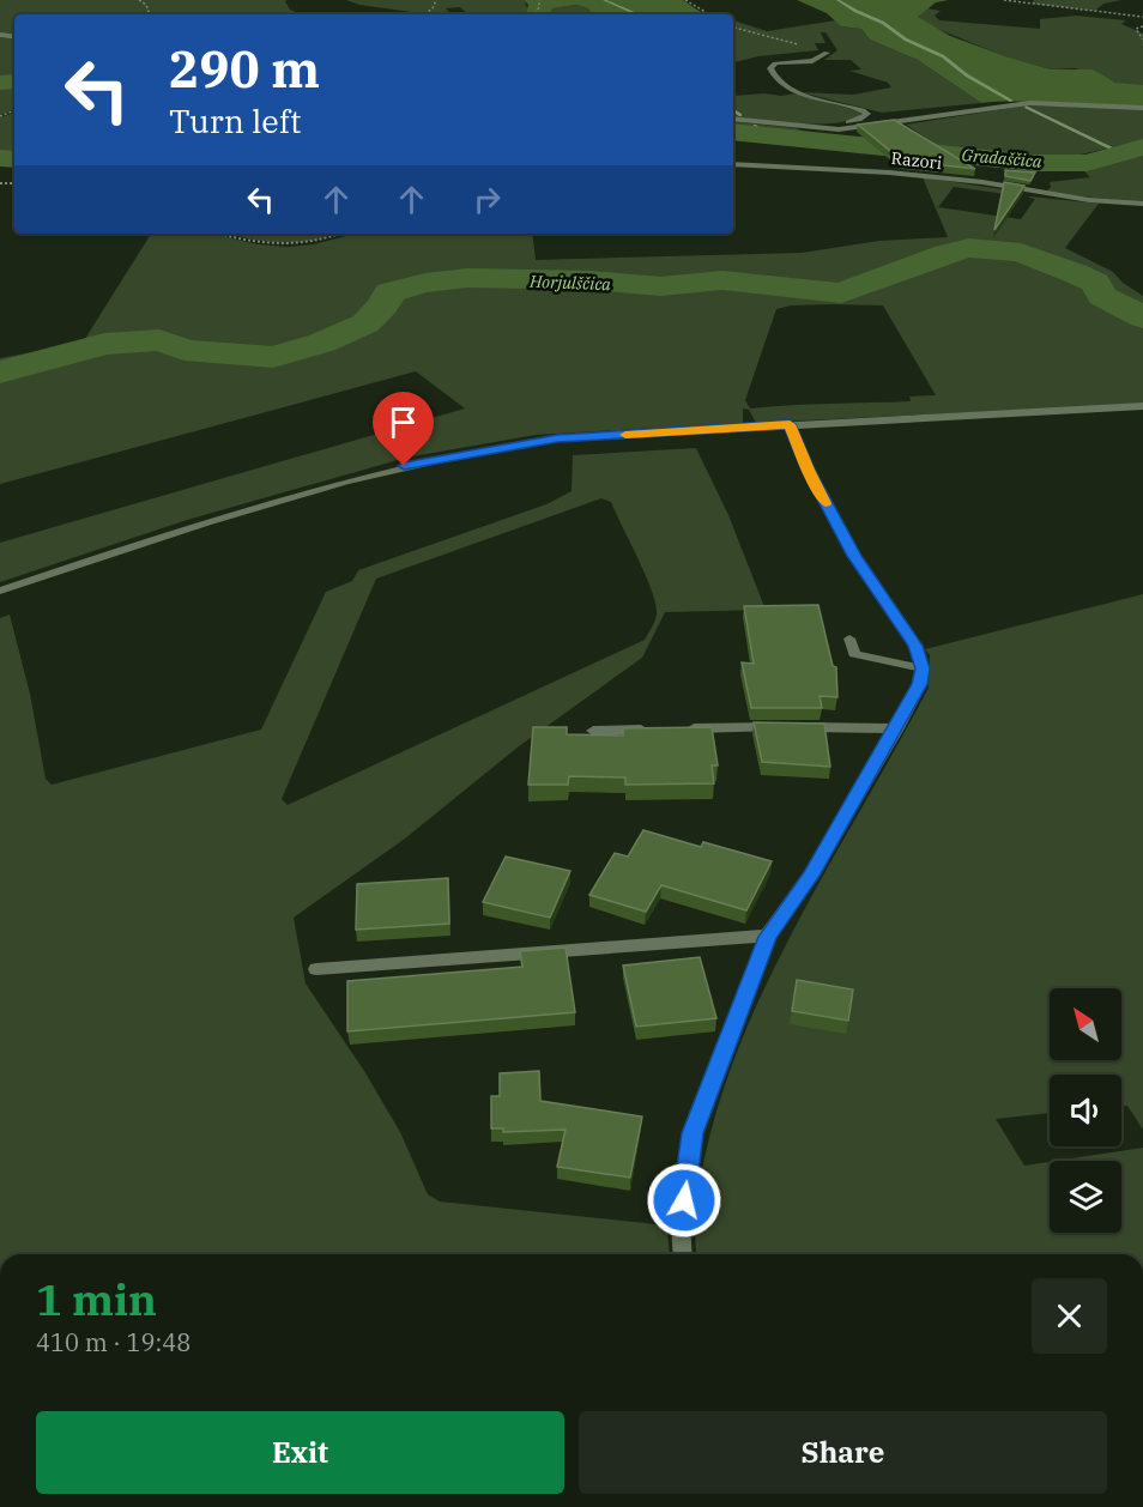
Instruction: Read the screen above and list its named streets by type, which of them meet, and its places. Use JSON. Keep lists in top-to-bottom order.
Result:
{
  "streets": {
    "street": ["Razori"]
  },
  "water": ["Gradaščica", "Horjulščica"],
  "north": "top left",
  "page": {
    "turn": ["290 m", "Turn left"],
    "heading": ["1 min", "410 m · 19:48"],
    "buttons": ["Exit", "Share"]
  }
}
